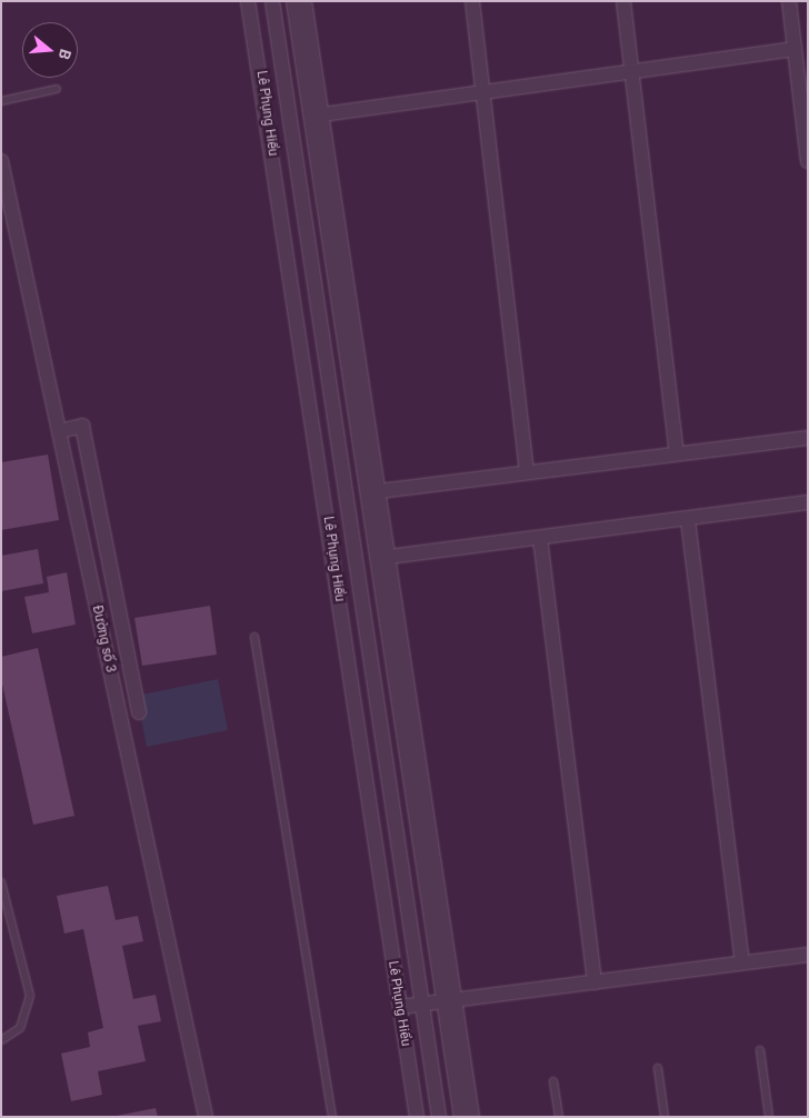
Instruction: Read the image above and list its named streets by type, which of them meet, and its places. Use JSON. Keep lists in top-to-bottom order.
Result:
{
  "streets": {
    "street": ["Lê Phụng Hiểu", "Đường số 3"]
  },
  "north": "right"
}
